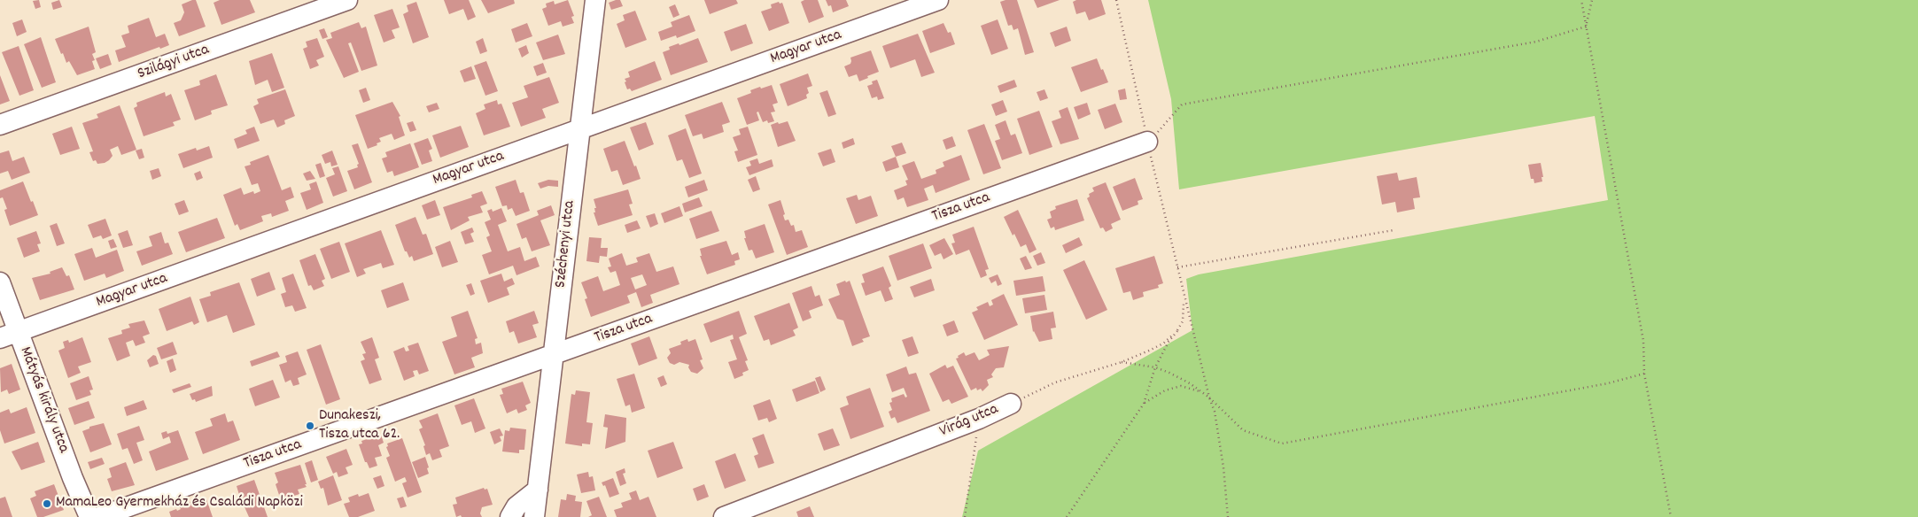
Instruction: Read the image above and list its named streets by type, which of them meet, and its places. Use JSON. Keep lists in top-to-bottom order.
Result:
{
  "streets": {
    "street": [
      "Magyar utca",
      "Szilágyi utca",
      "Tisza utca",
      "Széchenyi utca",
      "Mátyás király utca",
      "Virág utca"
    ]
  },
  "crossings": [
    ["Magyar utca", "Széchenyi utca"],
    ["Magyar utca", "Mátyás király utca"],
    ["Tisza utca", "Széchenyi utca"]
  ],
  "places": ["Dunakeszi, Tisza utca 62.", "MamaLeo Gyermekház és Családi Napközi"]
}
